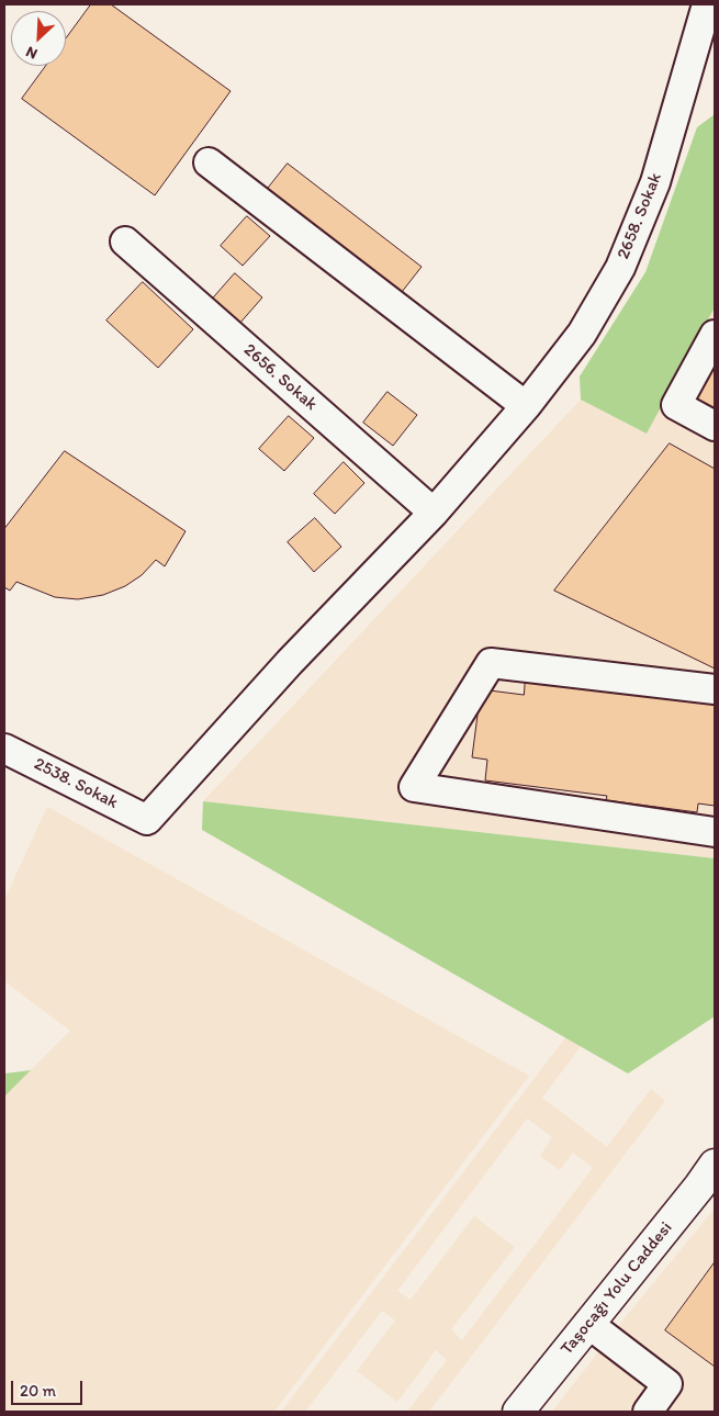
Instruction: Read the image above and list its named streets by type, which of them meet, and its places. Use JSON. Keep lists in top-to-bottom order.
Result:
{
  "streets": {
    "main road": ["Taşocağı Yolu Caddesi"],
    "street": ["2658. Sokak", "2656. Sokak", "2538. Sokak"]
  },
  "crossings": [
    ["2658. Sokak", "2656. Sokak"],
    ["2658. Sokak", "2538. Sokak"]
  ],
  "scale_bar": "20 m",
  "north": "bottom left"
}
